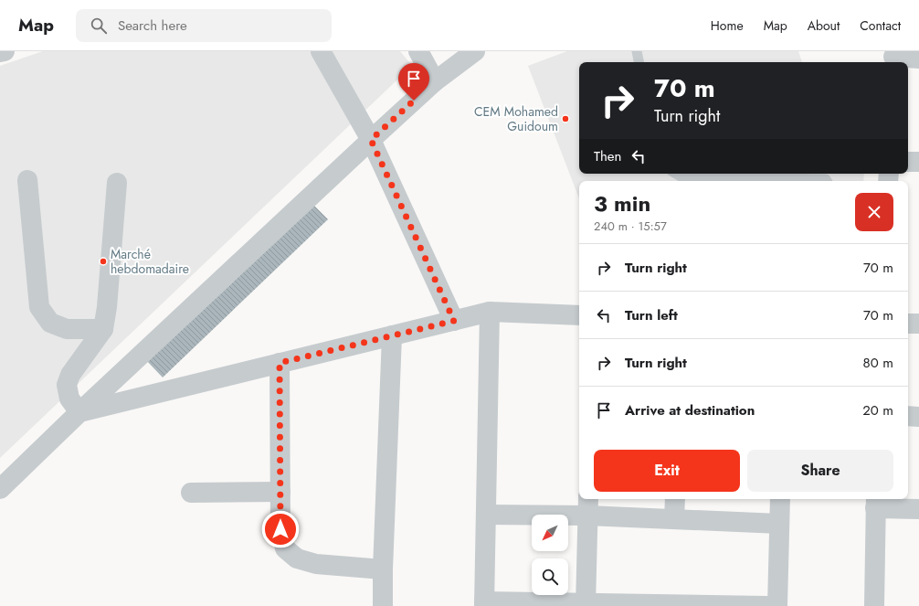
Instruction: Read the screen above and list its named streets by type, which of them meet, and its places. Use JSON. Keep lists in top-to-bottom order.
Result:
{
  "places": ["CEM Mohamed Guidoum", "Marché hebdomadaire"],
  "north": "bottom left",
  "page": {
    "header": "Map",
    "search": "Search here",
    "nav": [
      "Home",
      "Map",
      "About",
      "Contact"
    ],
    "turn": ["70 m", "Turn right"],
    "then": "Then",
    "heading": ["3 min", "240 m · 15:57"],
    "list": [
      {
        "name": "Turn right",
        "value": "70 m"
      },
      {
        "name": "Turn left",
        "value": "70 m"
      },
      {
        "name": "Turn right",
        "value": "80 m"
      },
      {
        "name": "Arrive at destination",
        "value": "20 m"
      }
    ],
    "buttons": ["Exit", "Share"]
  }
}
